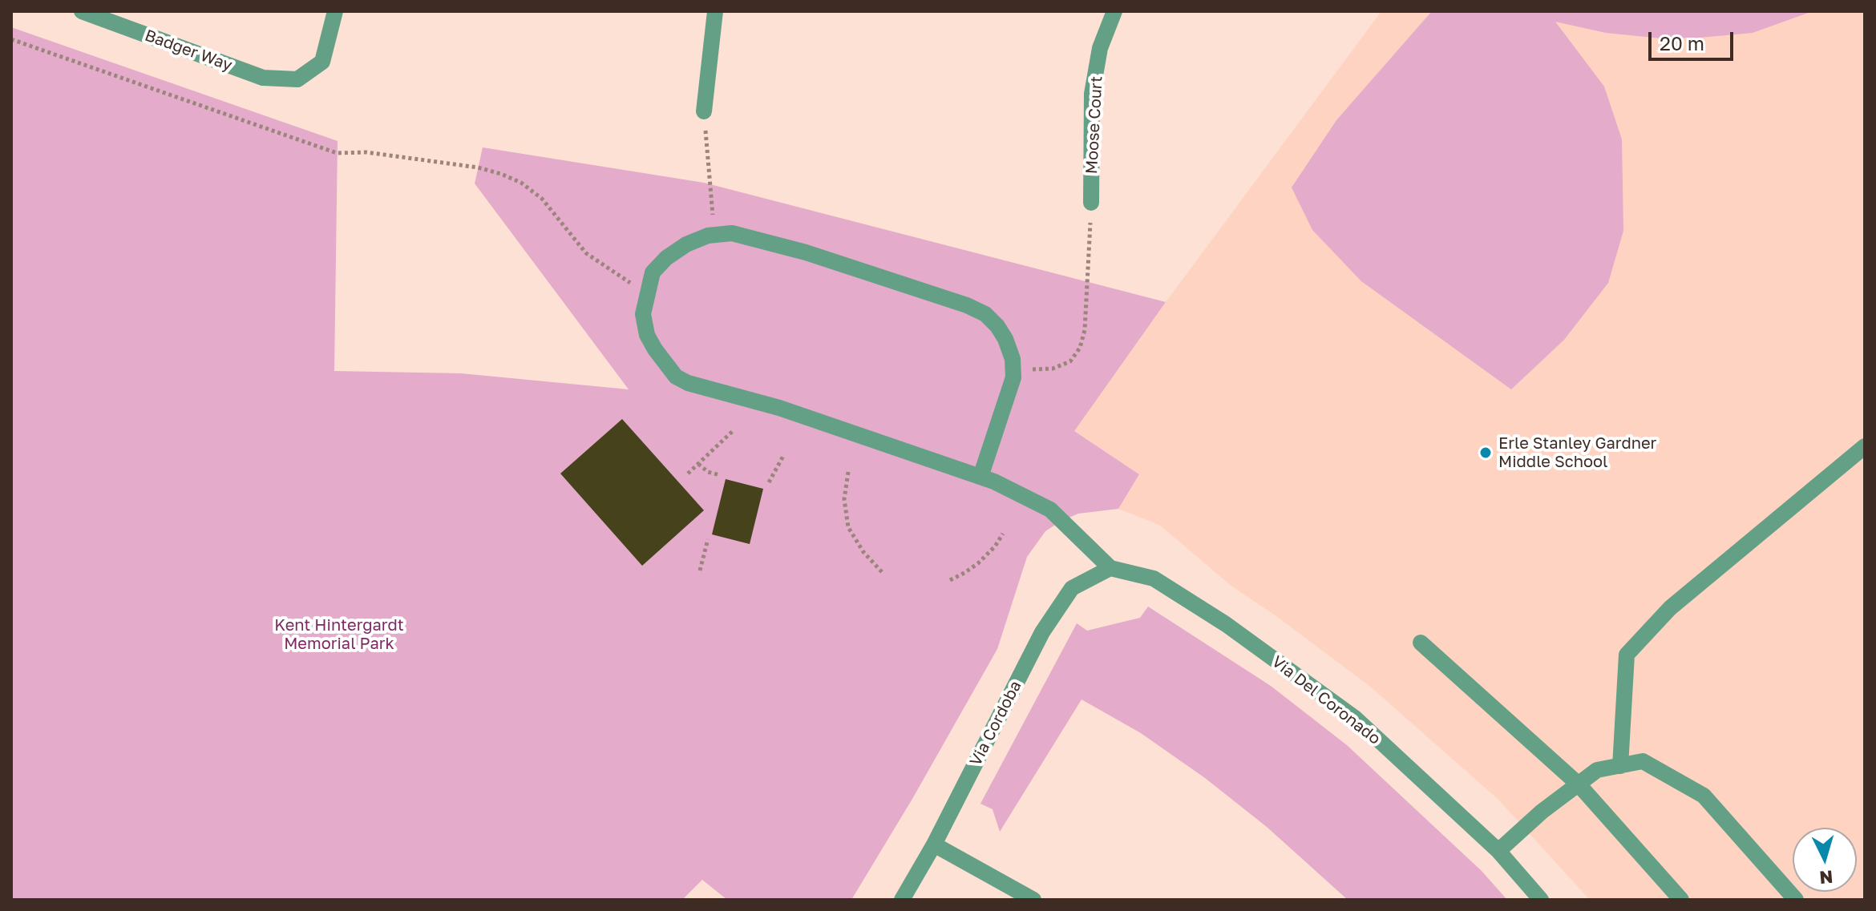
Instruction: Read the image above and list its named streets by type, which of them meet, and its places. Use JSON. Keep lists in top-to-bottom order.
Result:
{
  "streets": {
    "street": [
      "Badger Way",
      "Moose Court",
      "Via Del Coronado",
      "Via Cordoba"
    ]
  },
  "crossings": [
    ["Via Del Coronado", "Via Cordoba"]
  ],
  "parks": ["Kent Hintergardt Memorial Park"],
  "places": ["Erle Stanley Gardner Middle School"],
  "scale_bar": "20 m",
  "north": "bottom"
}
